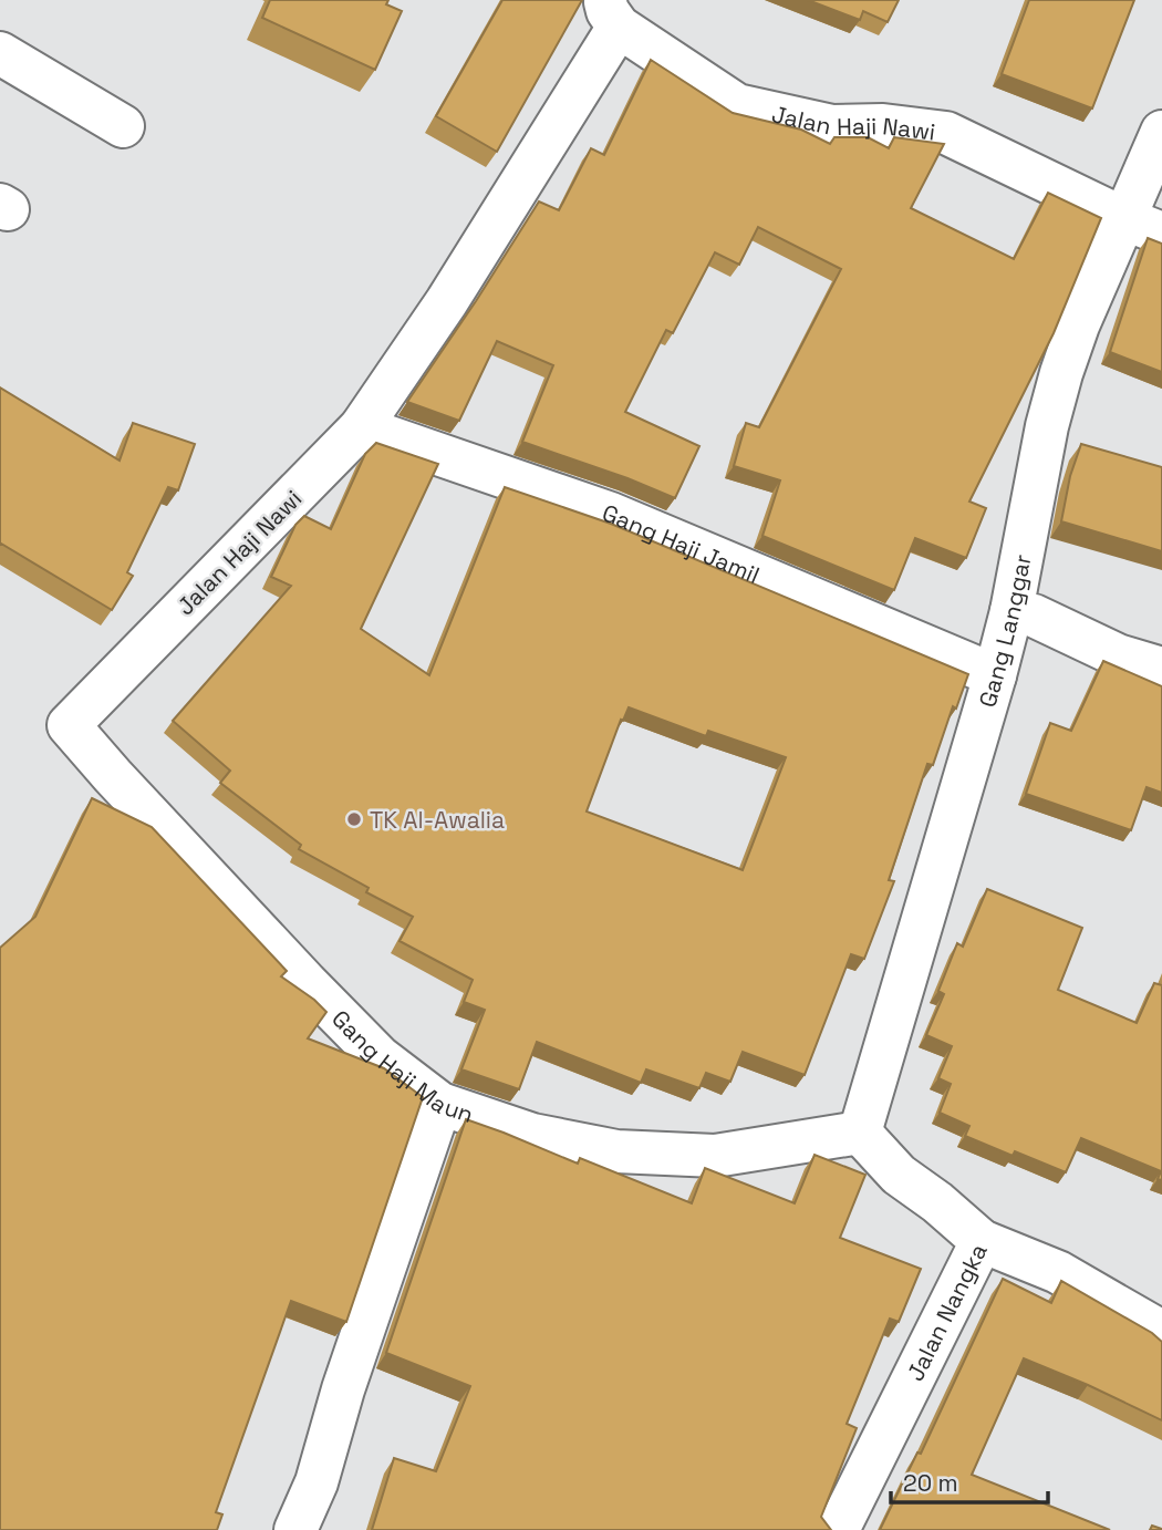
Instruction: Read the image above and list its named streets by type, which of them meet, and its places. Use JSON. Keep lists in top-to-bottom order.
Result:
{
  "streets": {
    "street": [
      "Jalan Haji Nawi",
      "Gang Haji Jamil",
      "Gang Langgar",
      "Gang Haji Maun",
      "Jalan Nangka"
    ]
  },
  "crossings": [
    ["Jalan Haji Nawi", "Gang Haji Jamil"],
    ["Jalan Haji Nawi", "Gang Langgar"],
    ["Jalan Haji Nawi", "Gang Haji Maun"],
    ["Gang Haji Jamil", "Gang Langgar"],
    ["Gang Langgar", "Gang Haji Maun"],
    ["Gang Langgar", "Jalan Nangka"],
    ["Gang Haji Maun", "Jalan Nangka"]
  ],
  "places": ["TK Al-Awalia"],
  "scale_bar": "20 m"
}
